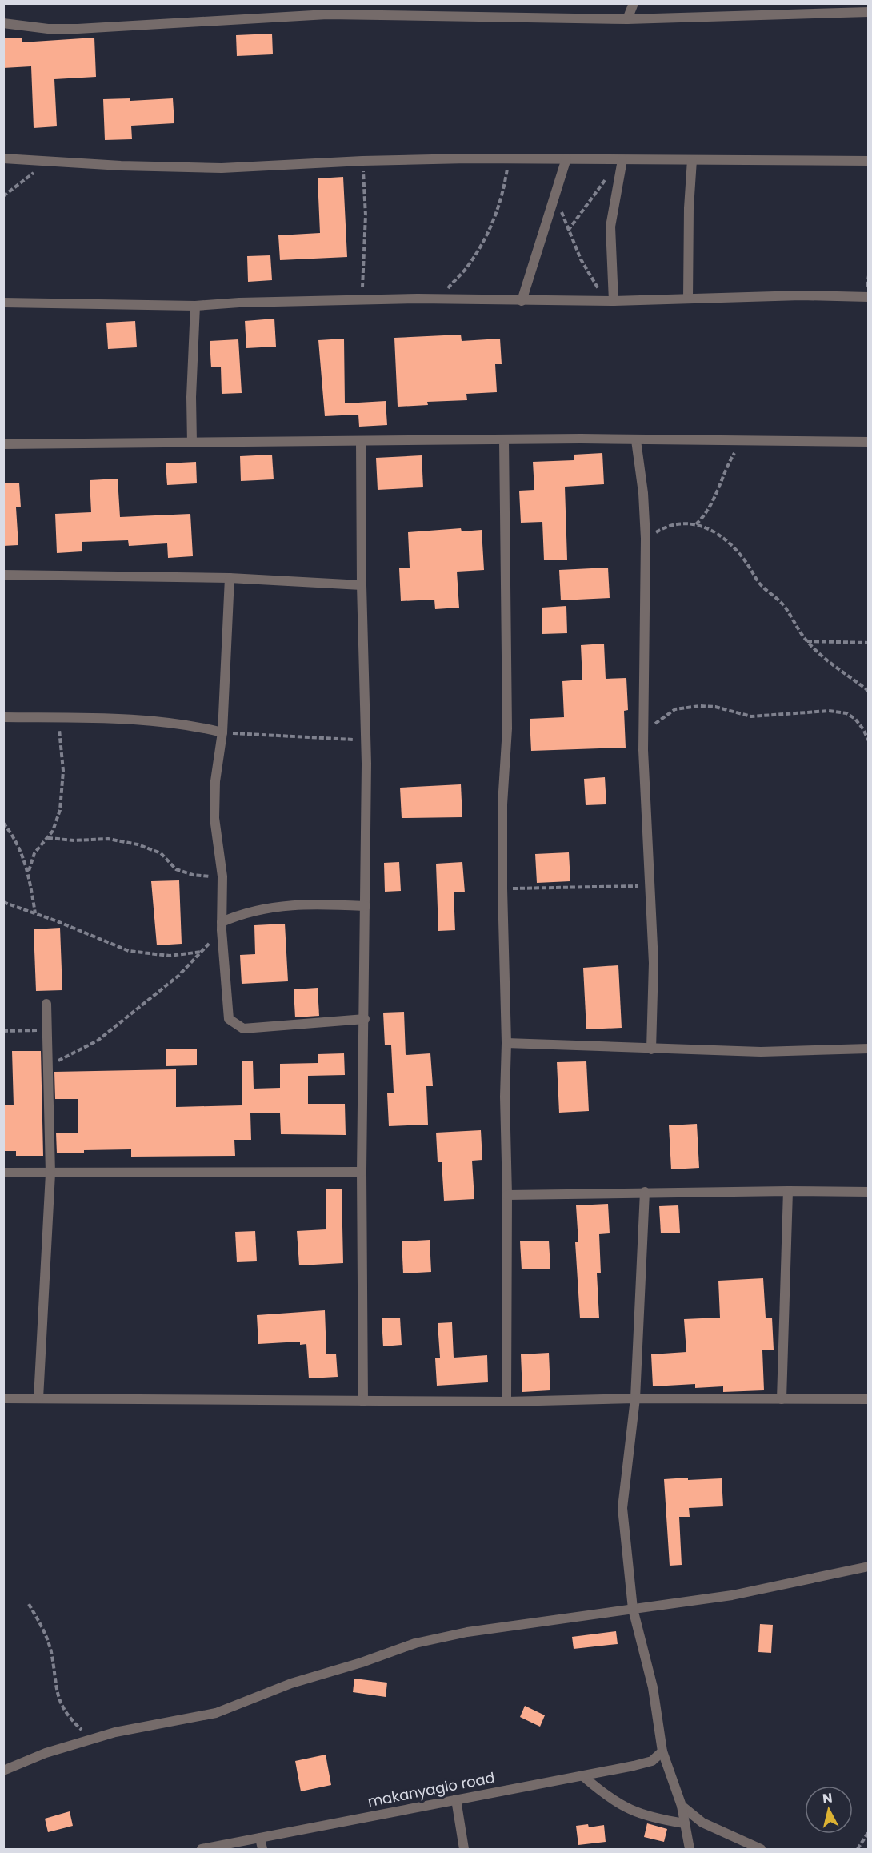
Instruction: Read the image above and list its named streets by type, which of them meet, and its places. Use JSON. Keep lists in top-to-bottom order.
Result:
{
  "streets": {
    "street": ["makanyagio road"]
  },
  "north": "top"
}
